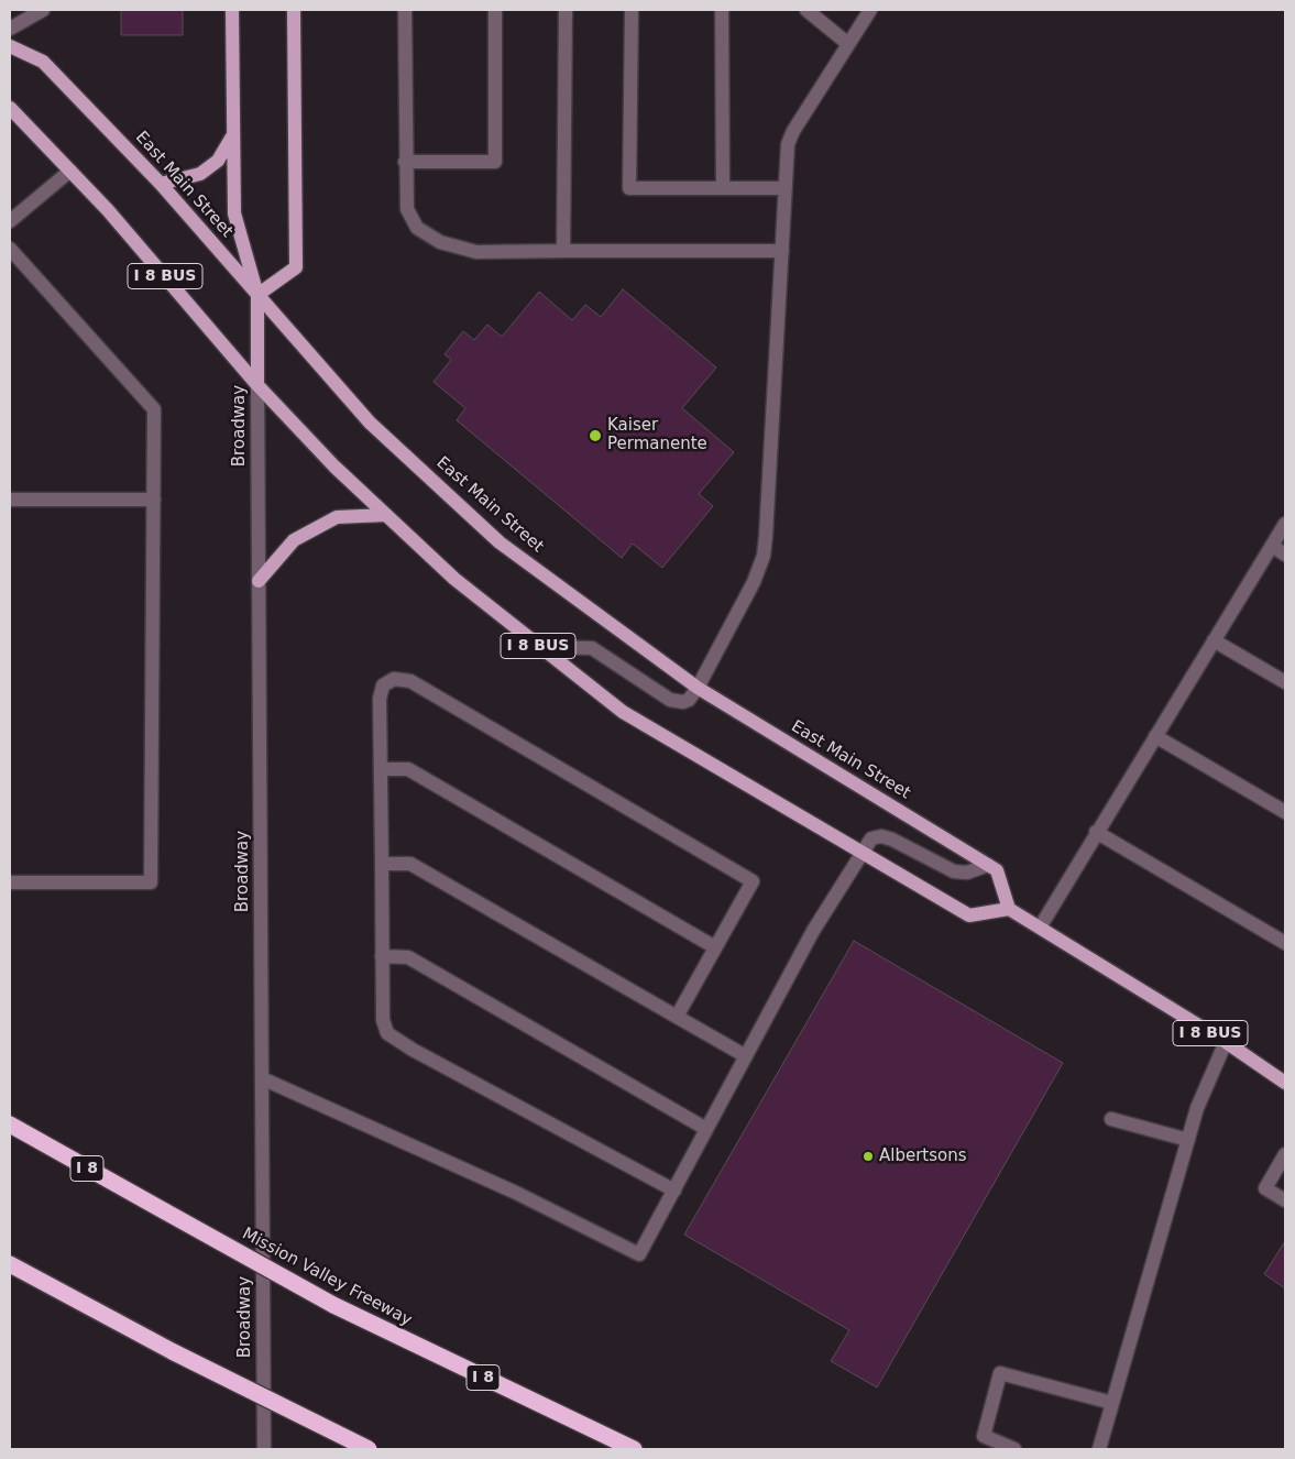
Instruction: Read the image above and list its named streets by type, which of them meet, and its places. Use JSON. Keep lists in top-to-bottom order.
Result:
{
  "streets": {
    "highway": ["I 8", "Mission Valley Freeway"],
    "main road": ["East Main Street", "I 8 BUS", "Broadway"]
  },
  "crossings": [
    ["East Main Street", "I 8 BUS"],
    ["East Main Street", "Broadway"],
    ["I 8 BUS", "Broadway"]
  ],
  "places": ["Kaiser Permanente", "Albertsons"]
}
